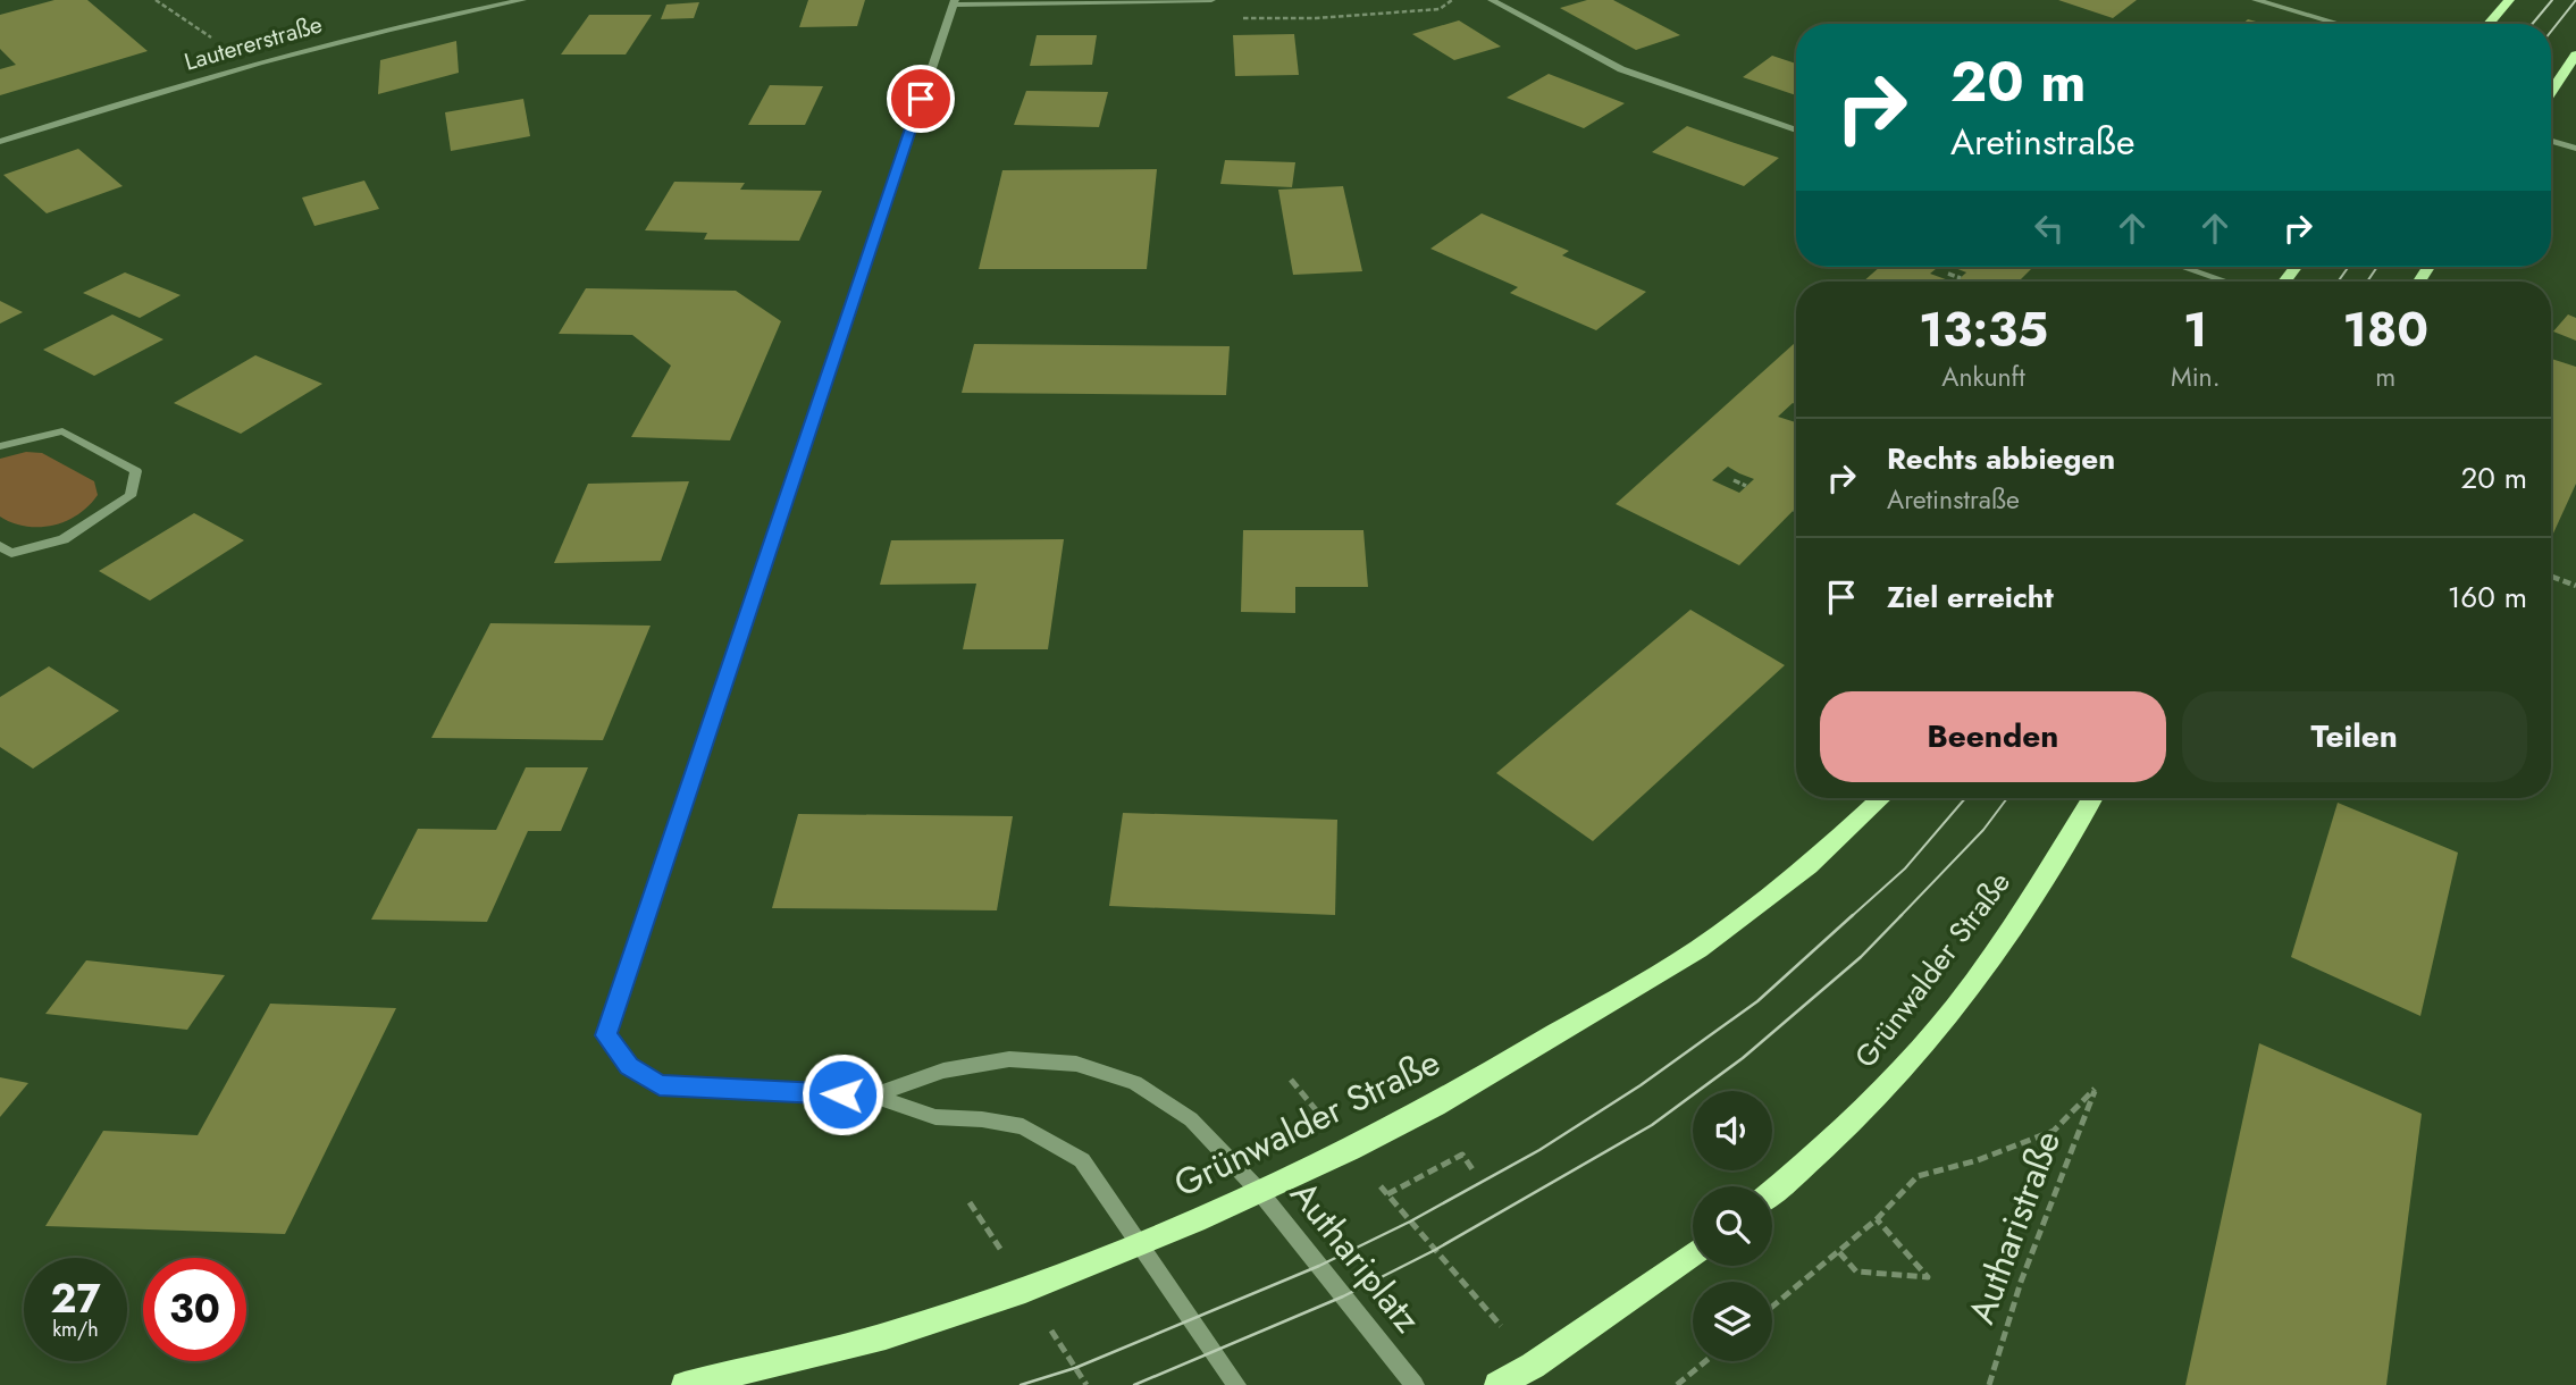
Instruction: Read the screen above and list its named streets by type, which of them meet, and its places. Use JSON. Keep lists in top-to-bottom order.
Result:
{
  "streets": {
    "main road": ["Grünwalder Straße"],
    "street": ["Lautererstraße", "Authariplatz"],
    "path": ["Autharistraße"]
  },
  "crossings": [
    ["Grünwalder Straße", "Authariplatz"]
  ],
  "page": {
    "turn": ["20 m", "Aretinstraße"],
    "eta": [
      "13:35",
      "Ankunft",
      "1",
      "Min.",
      "180",
      "m"
    ],
    "list": [
      {
        "name": "Rechts abbiegen",
        "note": "Aretinstraße",
        "value": "20 m"
      },
      {
        "name": "Ziel erreicht",
        "value": "160 m"
      }
    ],
    "buttons": ["Beenden", "Teilen"],
    "speed": "27 km/h",
    "limit": "30"
  }
}
